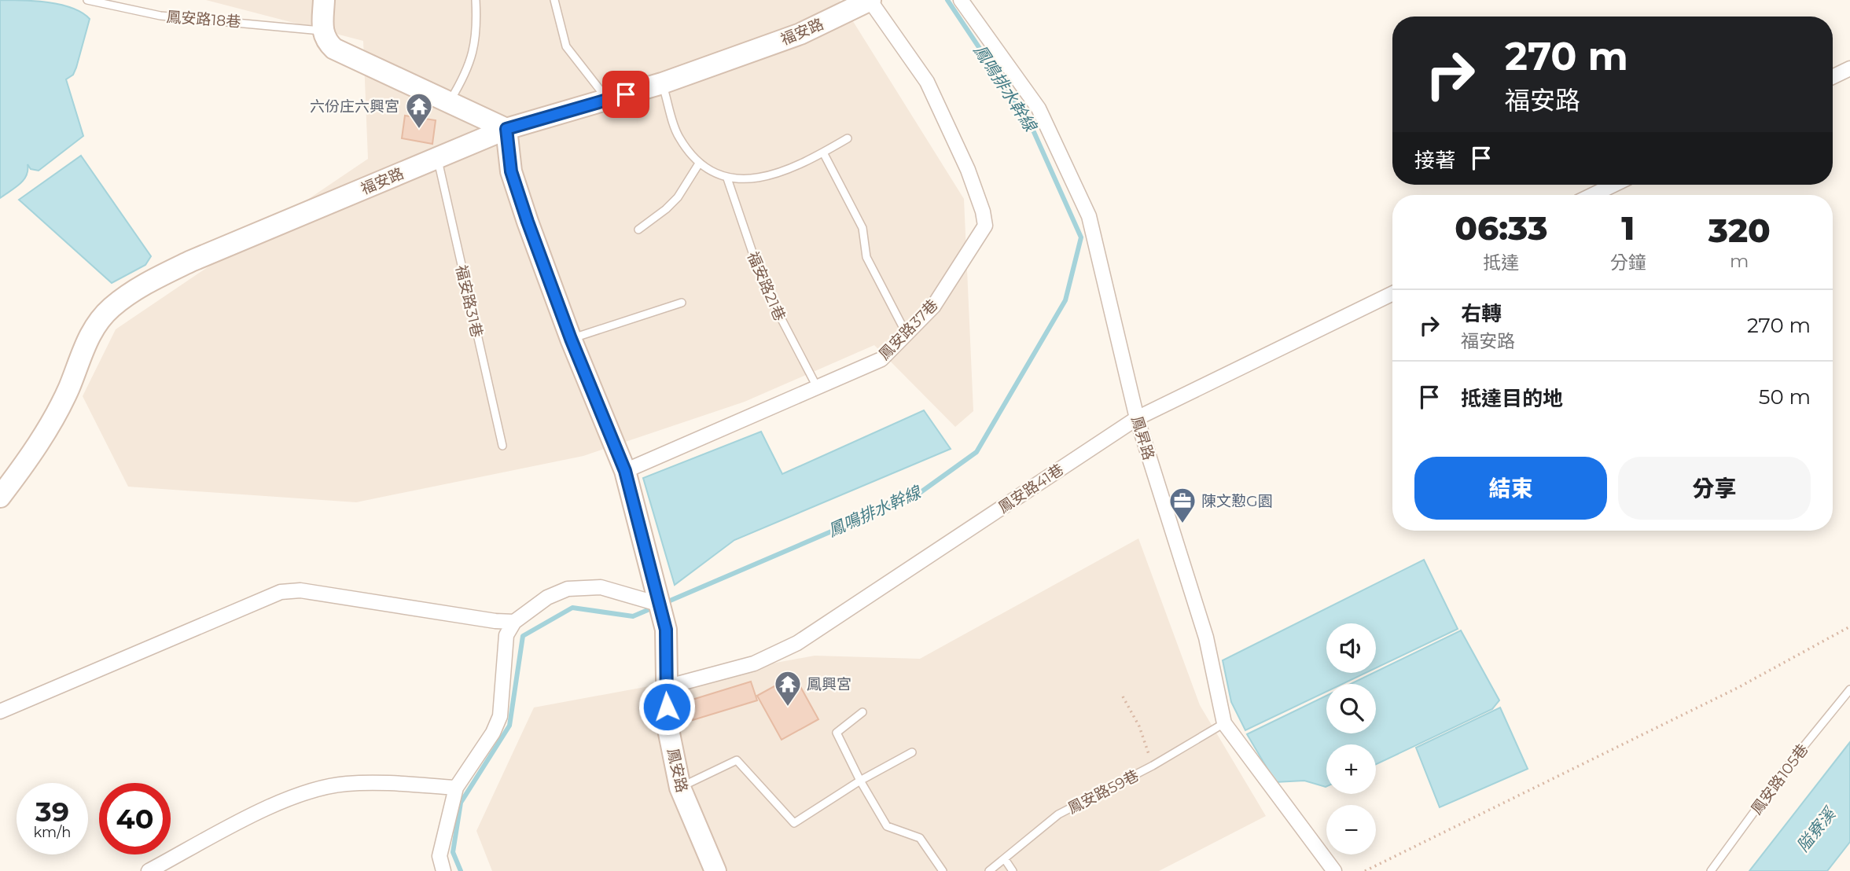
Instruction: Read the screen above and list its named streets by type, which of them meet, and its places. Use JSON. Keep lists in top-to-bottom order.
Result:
{
  "streets": {
    "street": [
      "福安路",
      "鳳安路37巷",
      "鳳昇路",
      "鳳安路41巷",
      "鳳安路"
    ],
    "lane": [
      "鳳安路18巷",
      "福安路21巷",
      "福安路31巷",
      "鳳安路105巷",
      "鳳安路59巷"
    ]
  },
  "crossings": [
    ["福安路", "福安路31巷"],
    ["福安路", "鳳安路37巷"],
    ["福安路", "鳳安路"],
    ["福安路21巷", "鳳安路37巷"],
    ["鳳安路37巷", "鳳安路"],
    ["鳳昇路", "鳳安路41巷"],
    ["鳳昇路", "鳳安路59巷"],
    ["鳳安路41巷", "鳳安路"]
  ],
  "water": ["鳳鳴排水幹線", "隘寮溪"],
  "places": {
    "temple": ["六份庄六興宮", "鳳興宮"],
    "office": ["陳文懃G園"]
  },
  "page": {
    "turn": ["270 m", "福安路"],
    "then": "接著",
    "eta": [
      "06:33",
      "抵達",
      "1",
      "分鐘",
      "320",
      "m"
    ],
    "list": [
      {
        "name": "右轉",
        "note": "福安路",
        "value": "270 m"
      },
      {
        "name": "抵達目的地",
        "value": "50 m"
      }
    ],
    "buttons": ["結束", "分享"],
    "map_buttons": ["+", "−"],
    "speed": "39 km/h",
    "limit": "40"
  }
}
